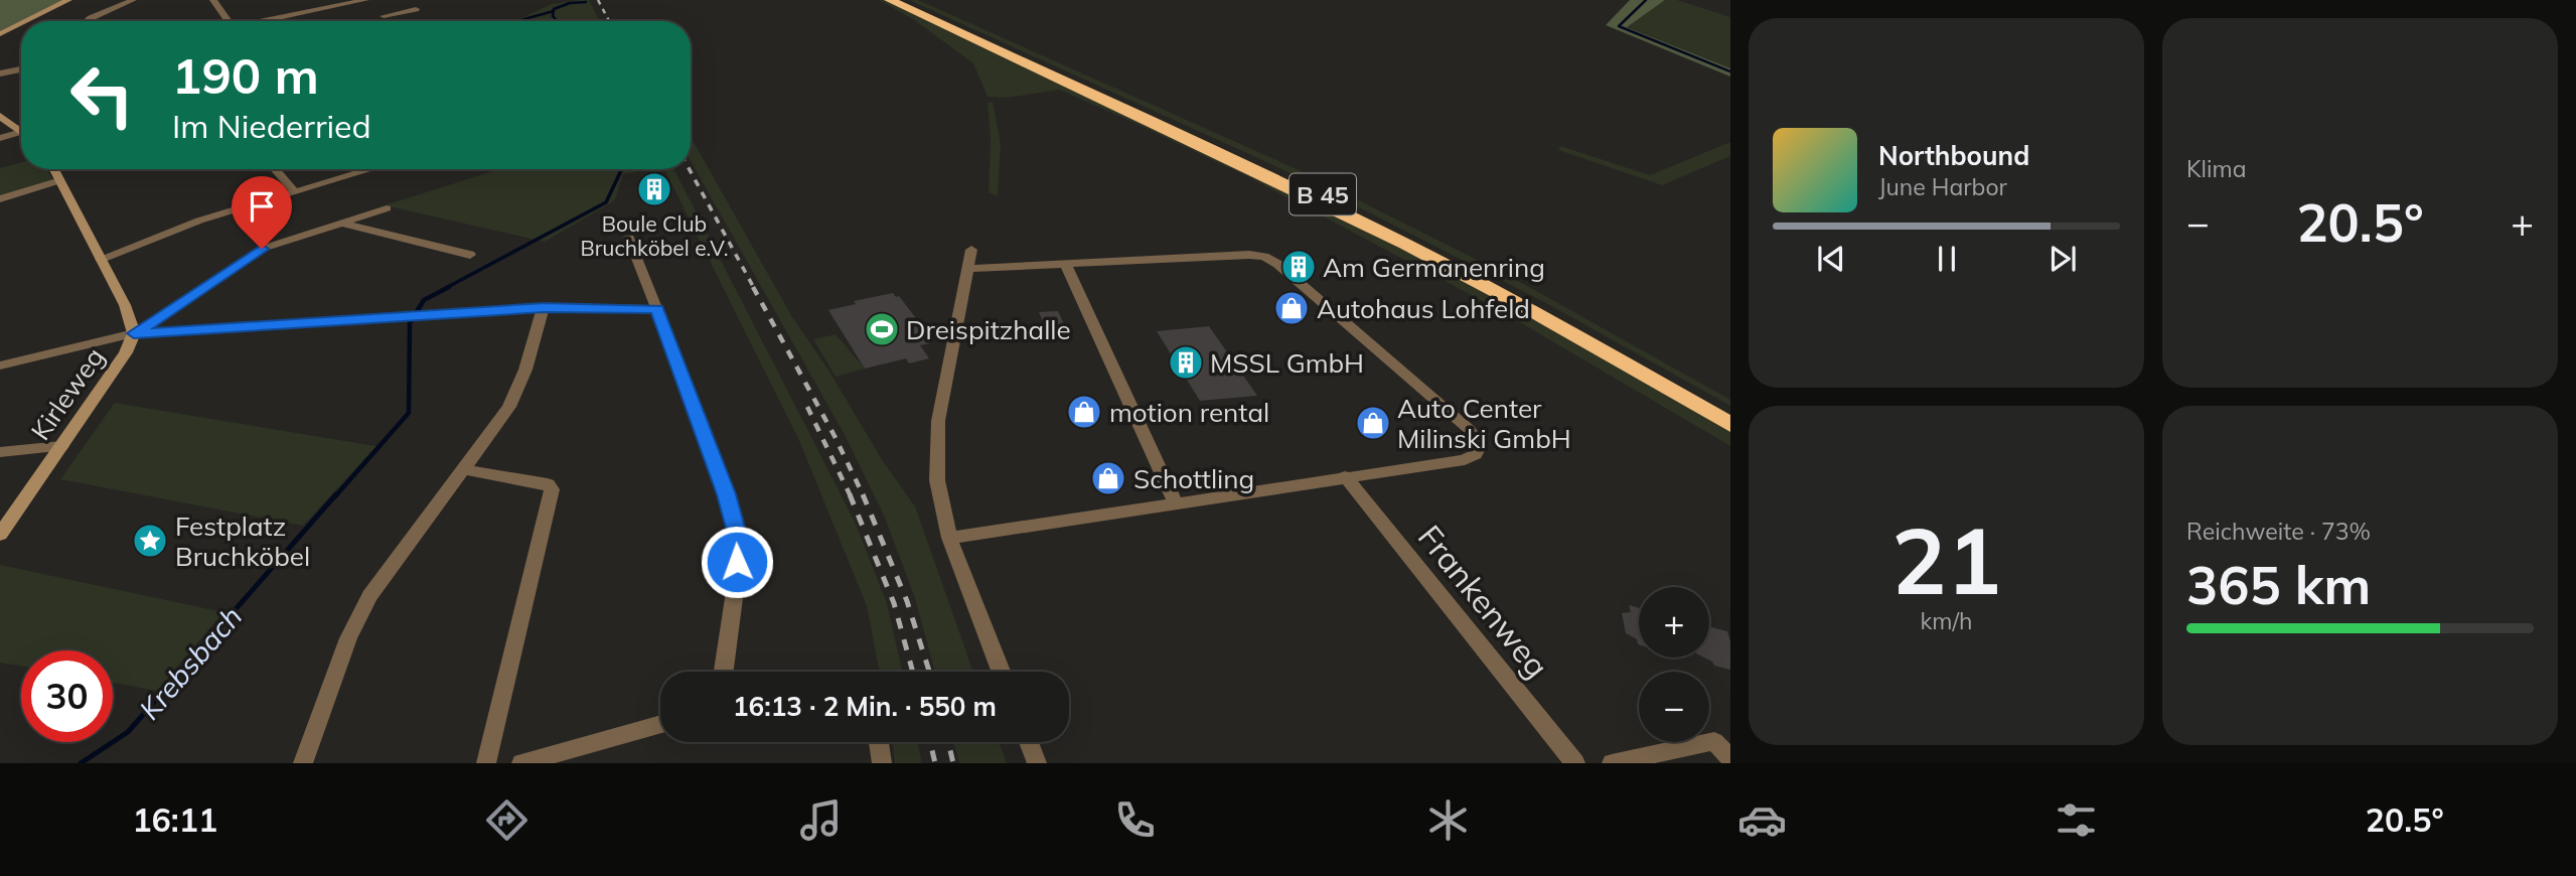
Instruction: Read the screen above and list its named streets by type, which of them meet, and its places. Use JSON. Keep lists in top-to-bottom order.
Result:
{
  "streets": {
    "highway": ["B 45"],
    "street": ["Kirleweg", "Frankenweg"]
  },
  "water": ["Krebsbach"],
  "places": {
    "building": ["Boule Club Bruchköbel e.V.", "Am Germanenring", "MSSL GmbH"],
    "shop": [
      "Autohaus Lohfeld",
      "motion rental",
      "Auto Center Milinski GmbH",
      "Schottling"
    ],
    "sports": ["Dreispitzhalle"],
    "place": ["Festplatz Bruchköbel"]
  },
  "page": {
    "tile": [
      "Klima",
      ["21", "km/h"],
      ["Reichweite · 73%", "365 km"]
    ],
    "turn": ["190 m", "Im Niederried"],
    "song": ["Northbound", "June Harbor"],
    "heat": ["−", "20.5°", "+"],
    "map_buttons": ["+", "−"],
    "limit": "30",
    "trip": "16:13 · 2 Min. · 550 m",
    "tabs": ["16:11", "20.5°"]
  }
}
